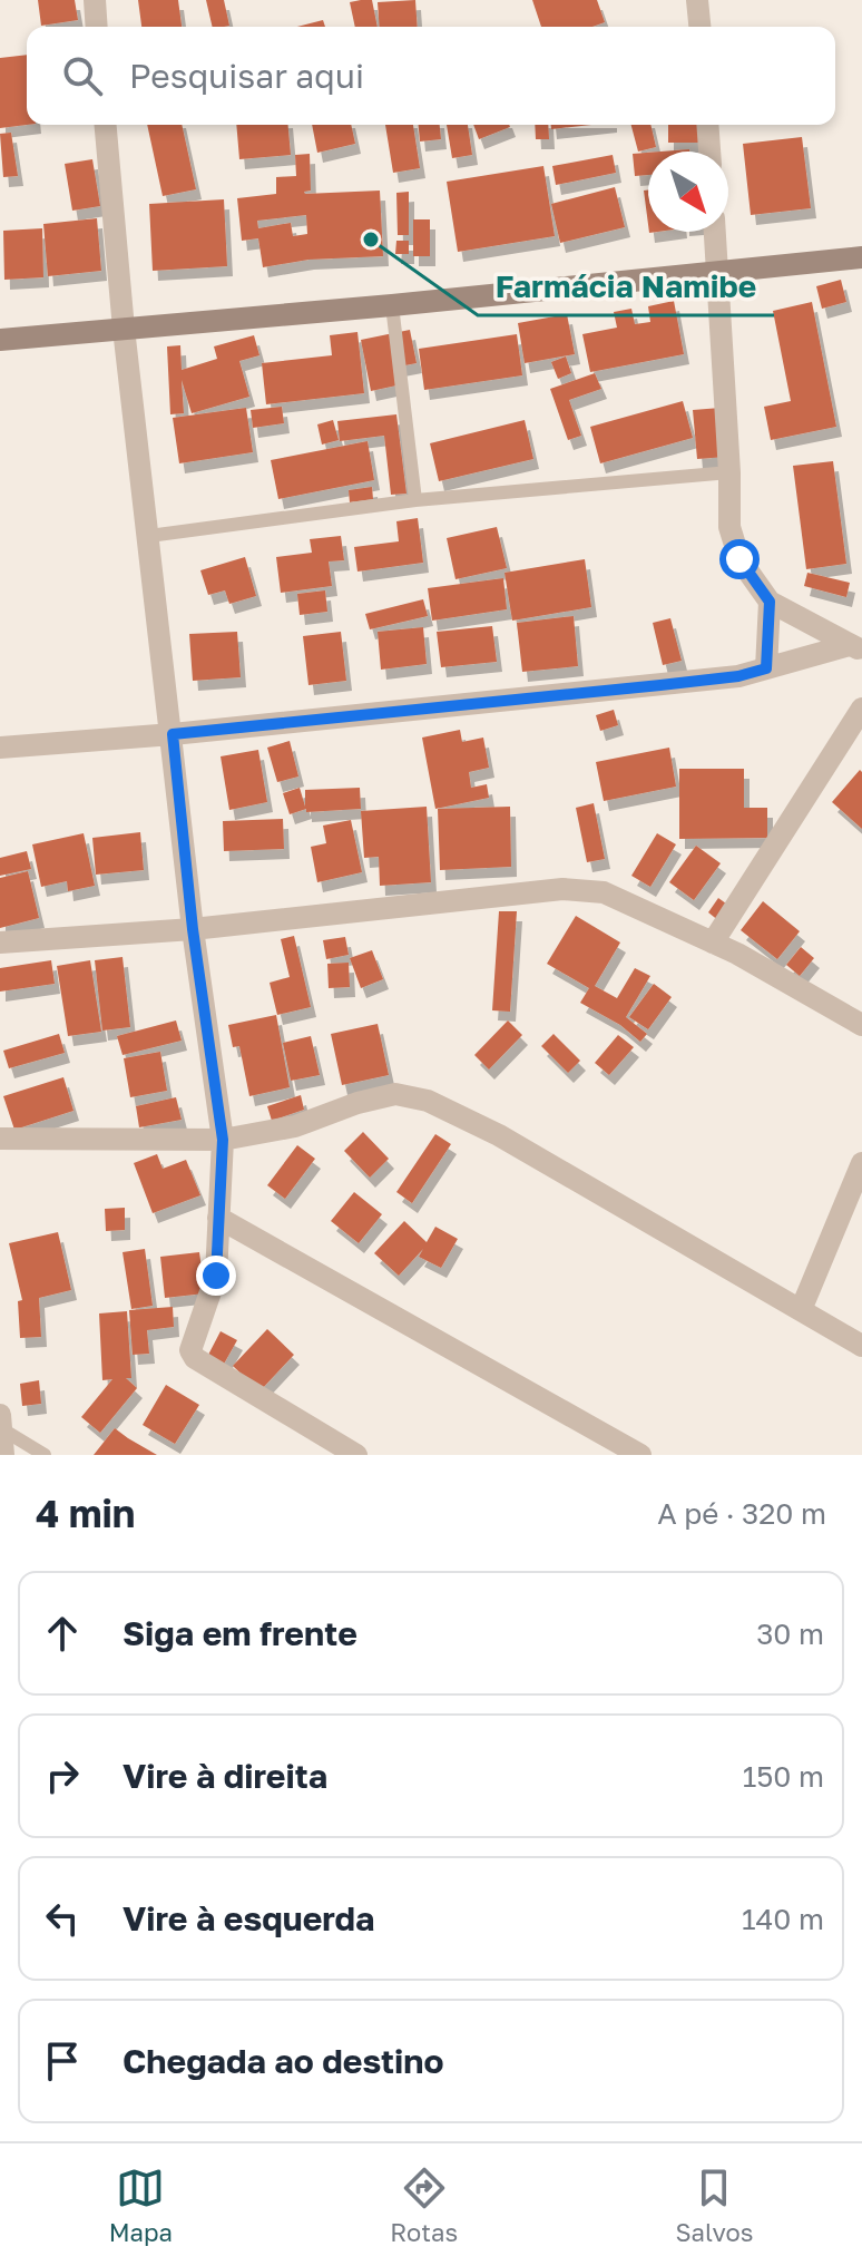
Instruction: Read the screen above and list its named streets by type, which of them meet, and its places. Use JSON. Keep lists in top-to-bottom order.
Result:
{
  "places": ["Farmácia Namibe"],
  "north": "bottom right",
  "page": {
    "search": "Pesquisar aqui",
    "heading": ["4 min", "A pé · 320 m"],
    "list": [
      ["Siga em frente", "30 m"],
      ["Vire à direita", "150 m"],
      ["Vire à esquerda", "140 m"],
      "Chegada ao destino"
    ],
    "nav": ["Mapa", "Rotas", "Salvos"]
  }
}
